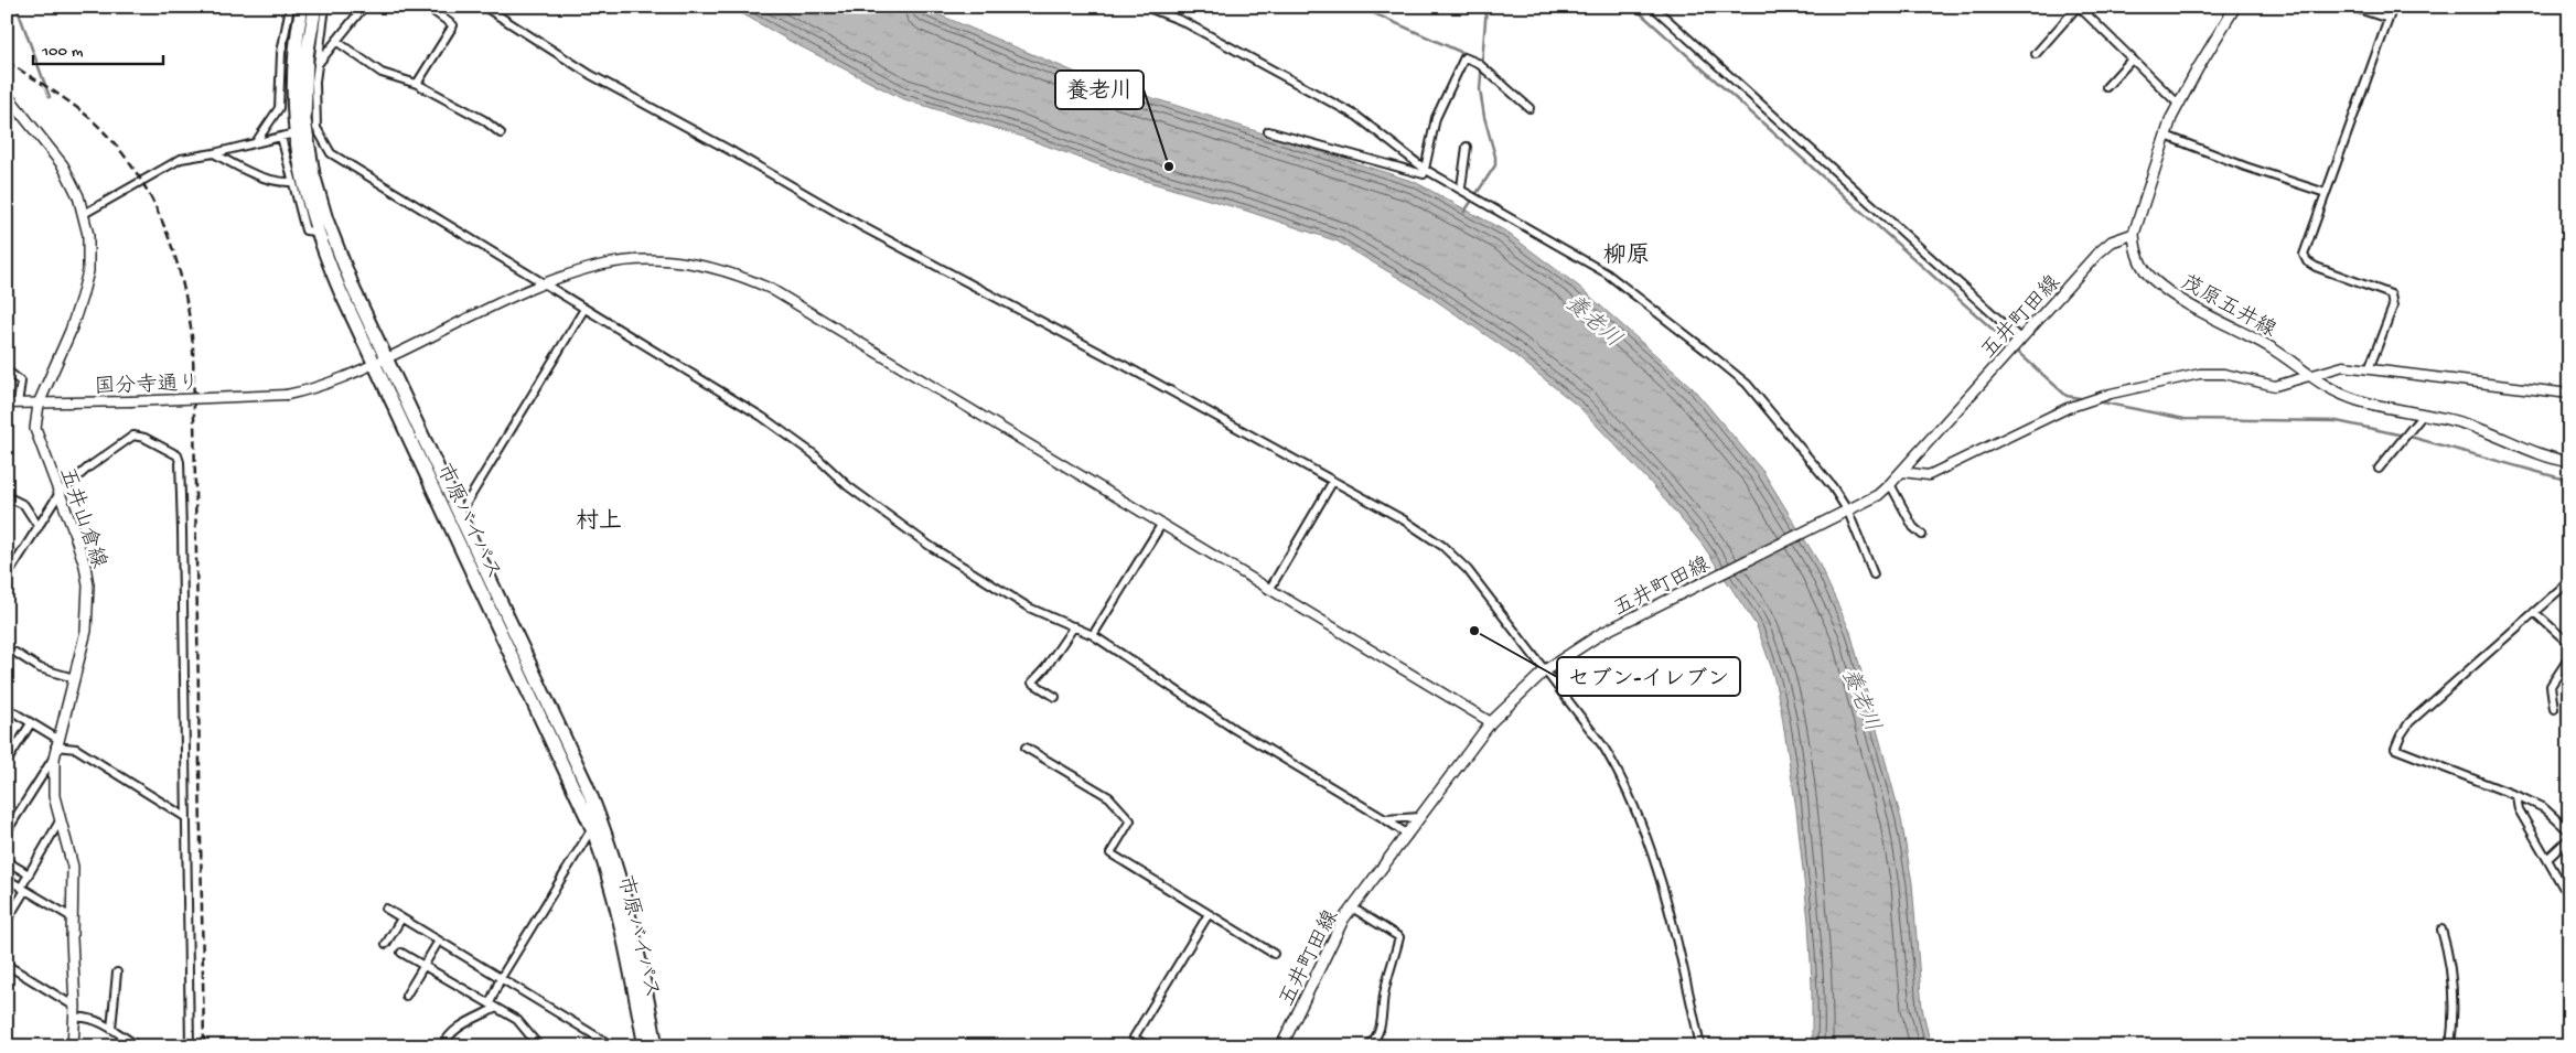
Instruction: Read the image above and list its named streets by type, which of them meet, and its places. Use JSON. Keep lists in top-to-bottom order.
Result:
{
  "streets": {
    "highway": ["市原バイパス"],
    "main road": ["茂原五井線", "五井町田線", "五井山倉線"],
    "street": ["国分寺通り"]
  },
  "crossings": [
    ["茂原五井線", "五井町田線"],
    ["五井町田線", "国分寺通り"],
    ["国分寺通り", "五井山倉線"],
    ["国分寺通り", "市原バイパス"]
  ],
  "districts": ["柳原", "村上"],
  "water": ["養老川"],
  "places": ["養老川", "セブン-イレブン"],
  "scale_bar": "100 m"
}
